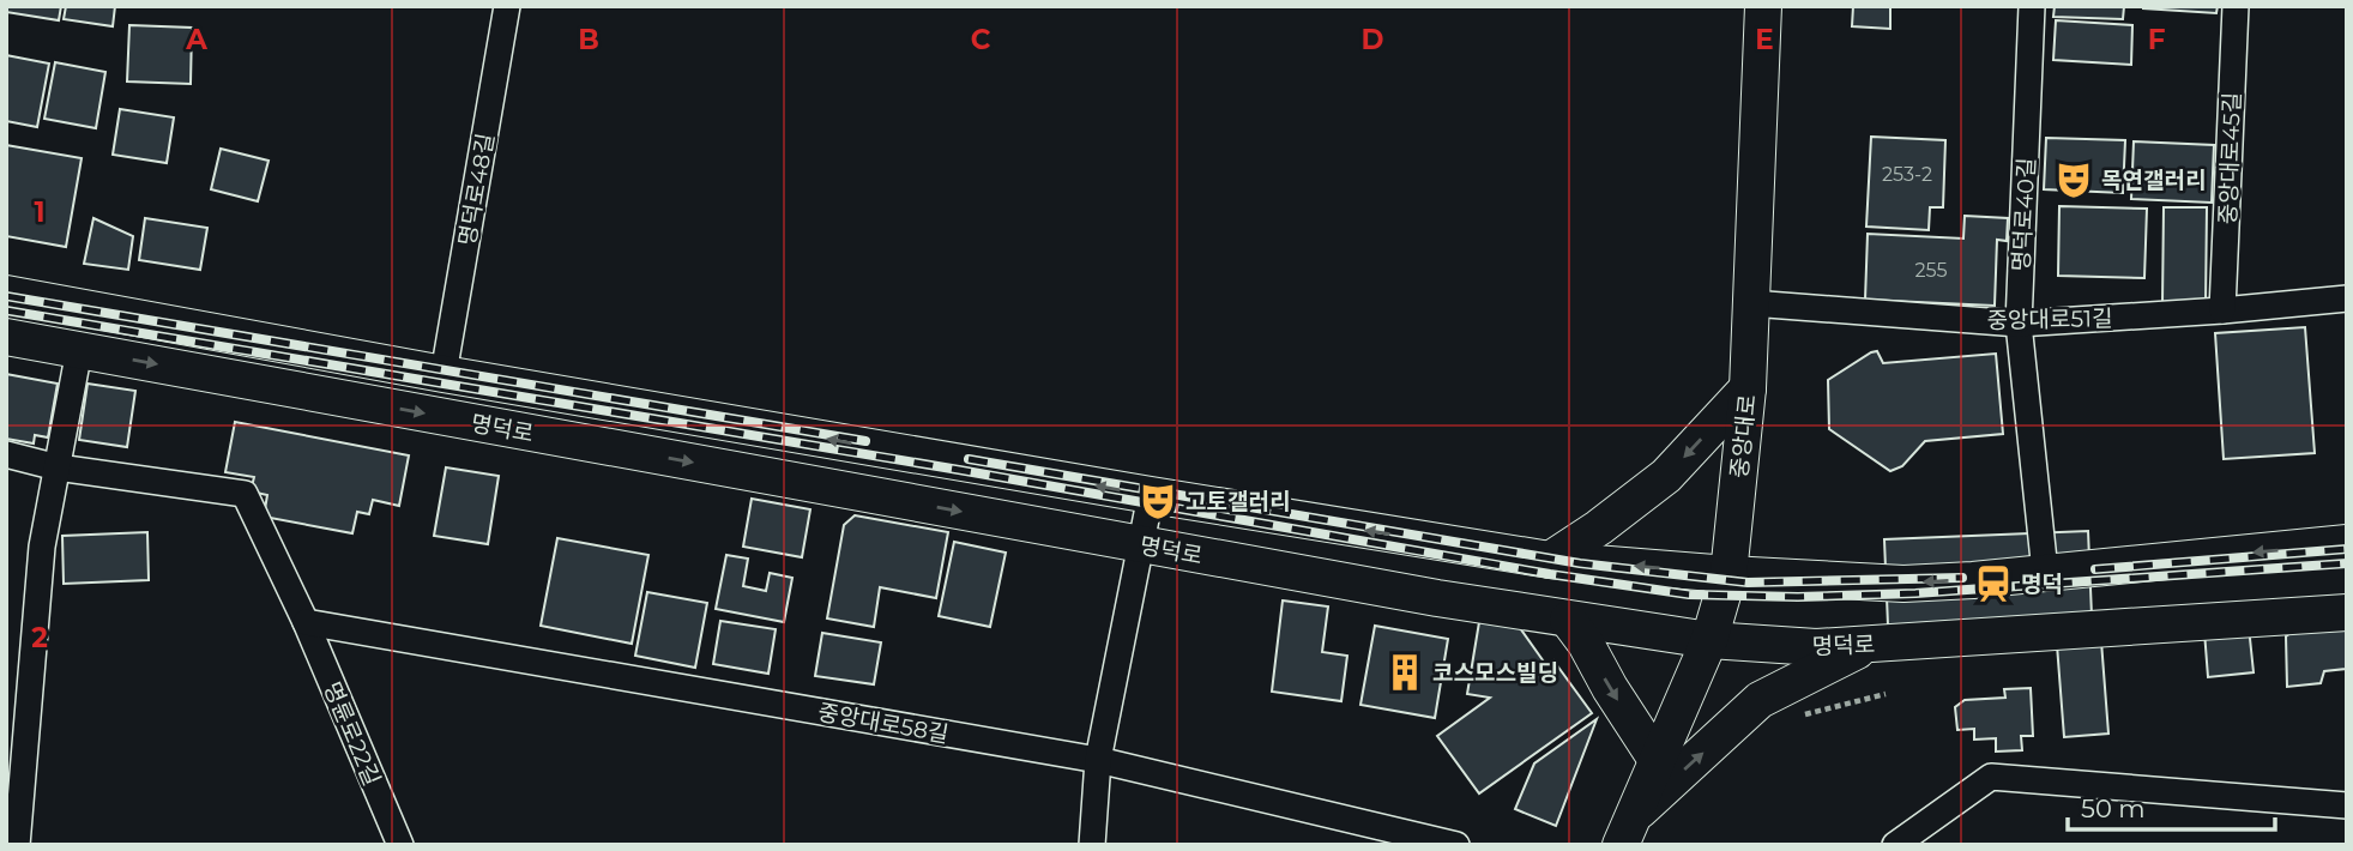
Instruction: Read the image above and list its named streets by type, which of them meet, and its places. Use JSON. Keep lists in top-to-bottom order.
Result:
{
  "streets": {
    "main road": ["명덕로", "중앙대로"],
    "street": [
      "중앙대로45길",
      "명덕로48길",
      "명덕로40길",
      "중앙대로51길",
      "중앙대로58길",
      "명륜로22길"
    ]
  },
  "crossings": [
    ["중앙대로45길", "중앙대로51길"],
    ["명덕로48길", "명덕로"],
    ["명덕로40길", "중앙대로51길"],
    ["명덕로40길", "명덕로"],
    ["중앙대로51길", "중앙대로"],
    ["명덕로", "중앙대로"],
    ["중앙대로58길", "명륜로22길"]
  ],
  "places": {
    "theatre": ["목연갤러리", "고토갤러리"],
    "station": ["명덕"],
    "building": ["코스모스빌딩"]
  },
  "house_numbers": ["253-2", "255"],
  "scale_bar": "50 m",
  "grid": {
    "columns": [
      "A",
      "B",
      "C",
      "D",
      "E",
      "F"
    ],
    "rows": ["1", "2"]
  }
}
